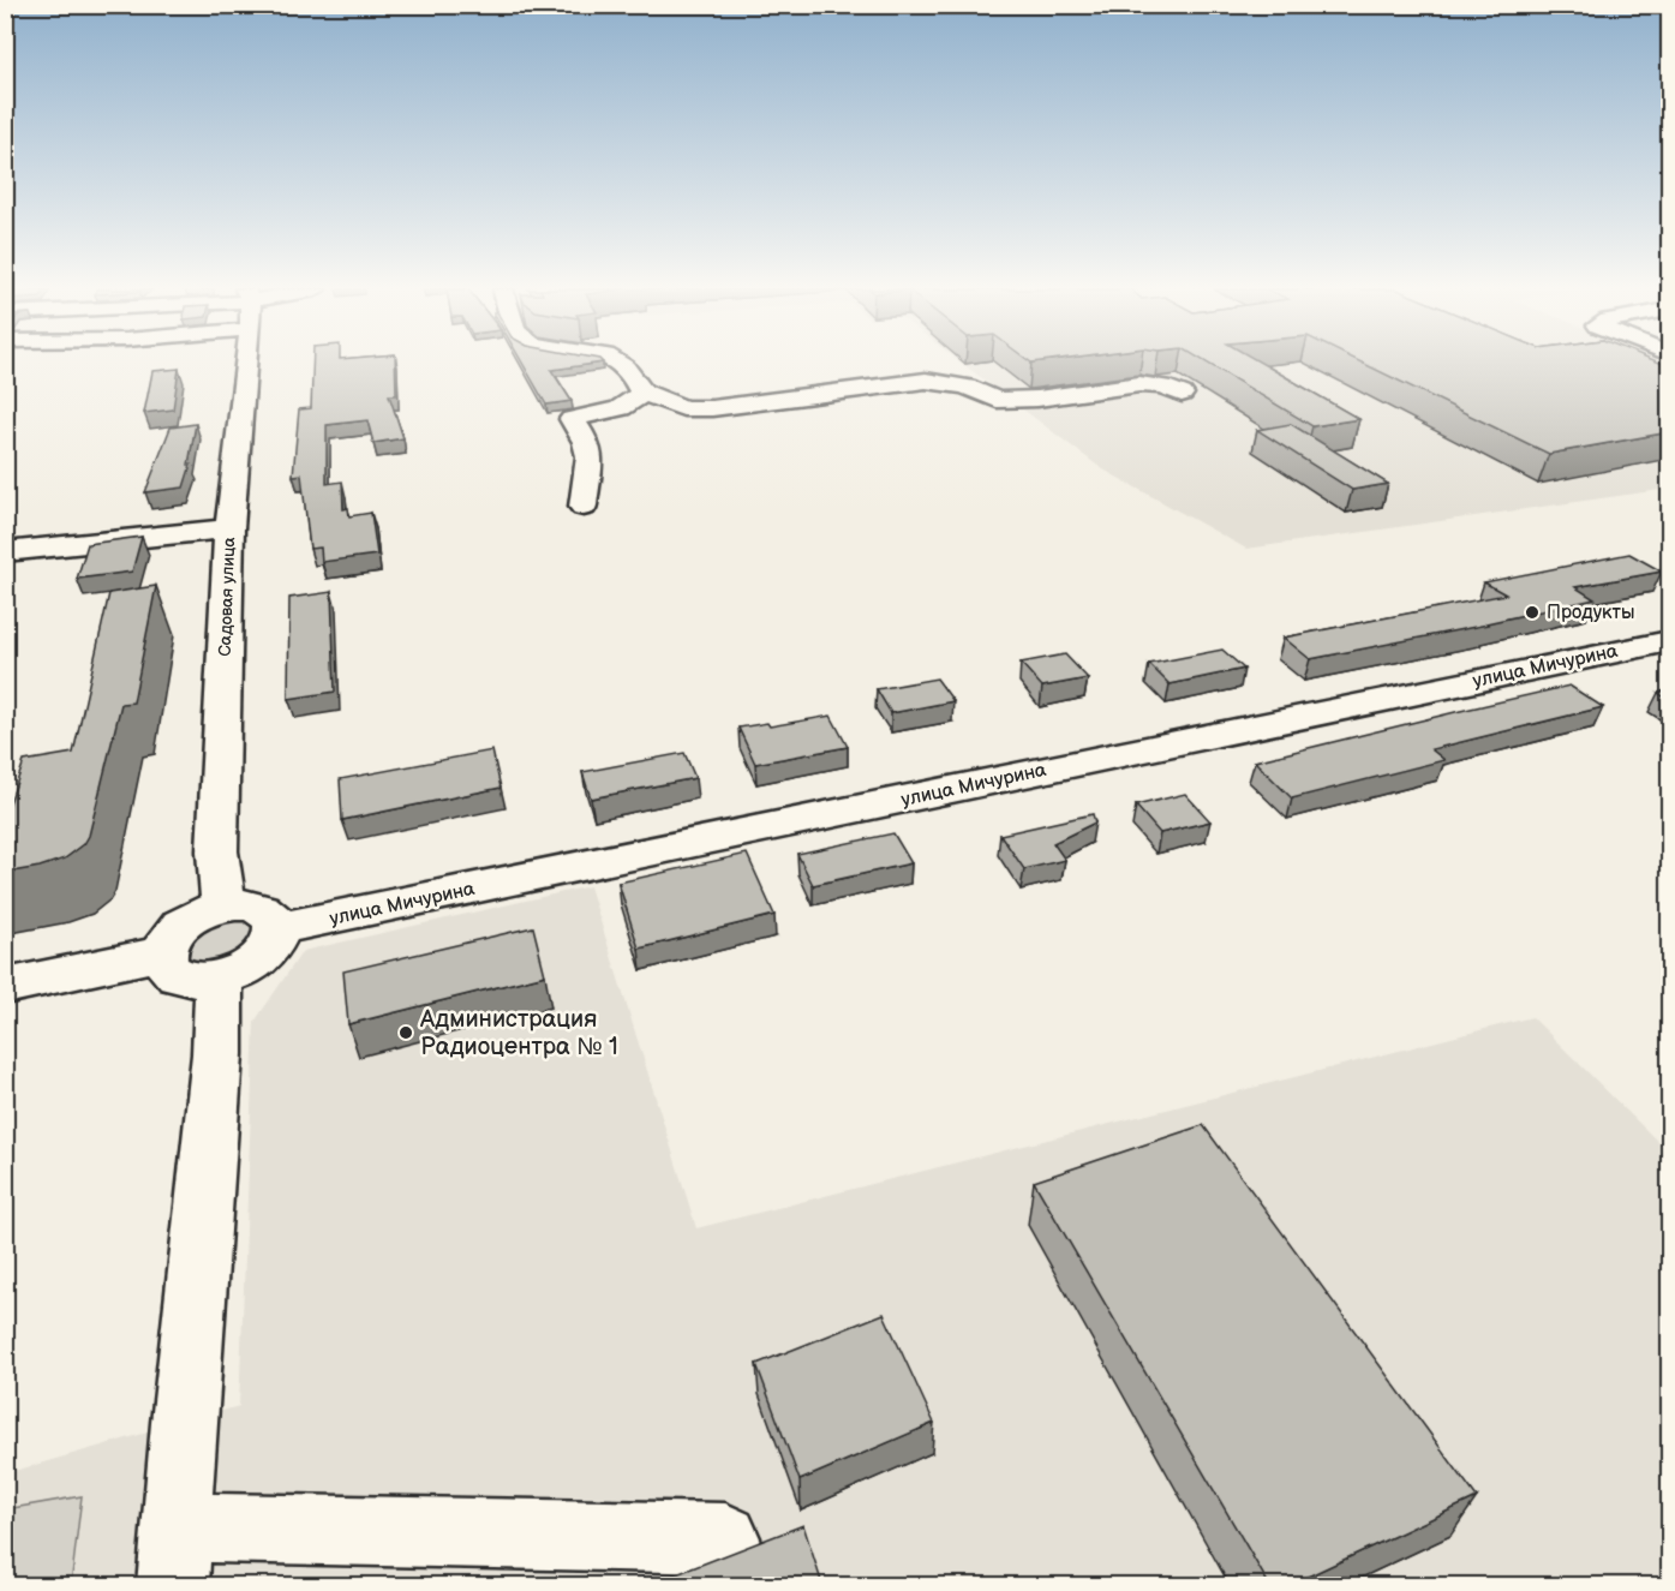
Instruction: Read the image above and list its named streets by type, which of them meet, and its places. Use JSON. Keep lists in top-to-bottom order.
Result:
{
  "streets": {
    "street": ["Садовая улица", "улица Мичурина"]
  },
  "crossings": [
    ["Садовая улица", "улица Мичурина"]
  ],
  "places": ["Продукты", "Администрация Радиоцентра № 1"]
}
